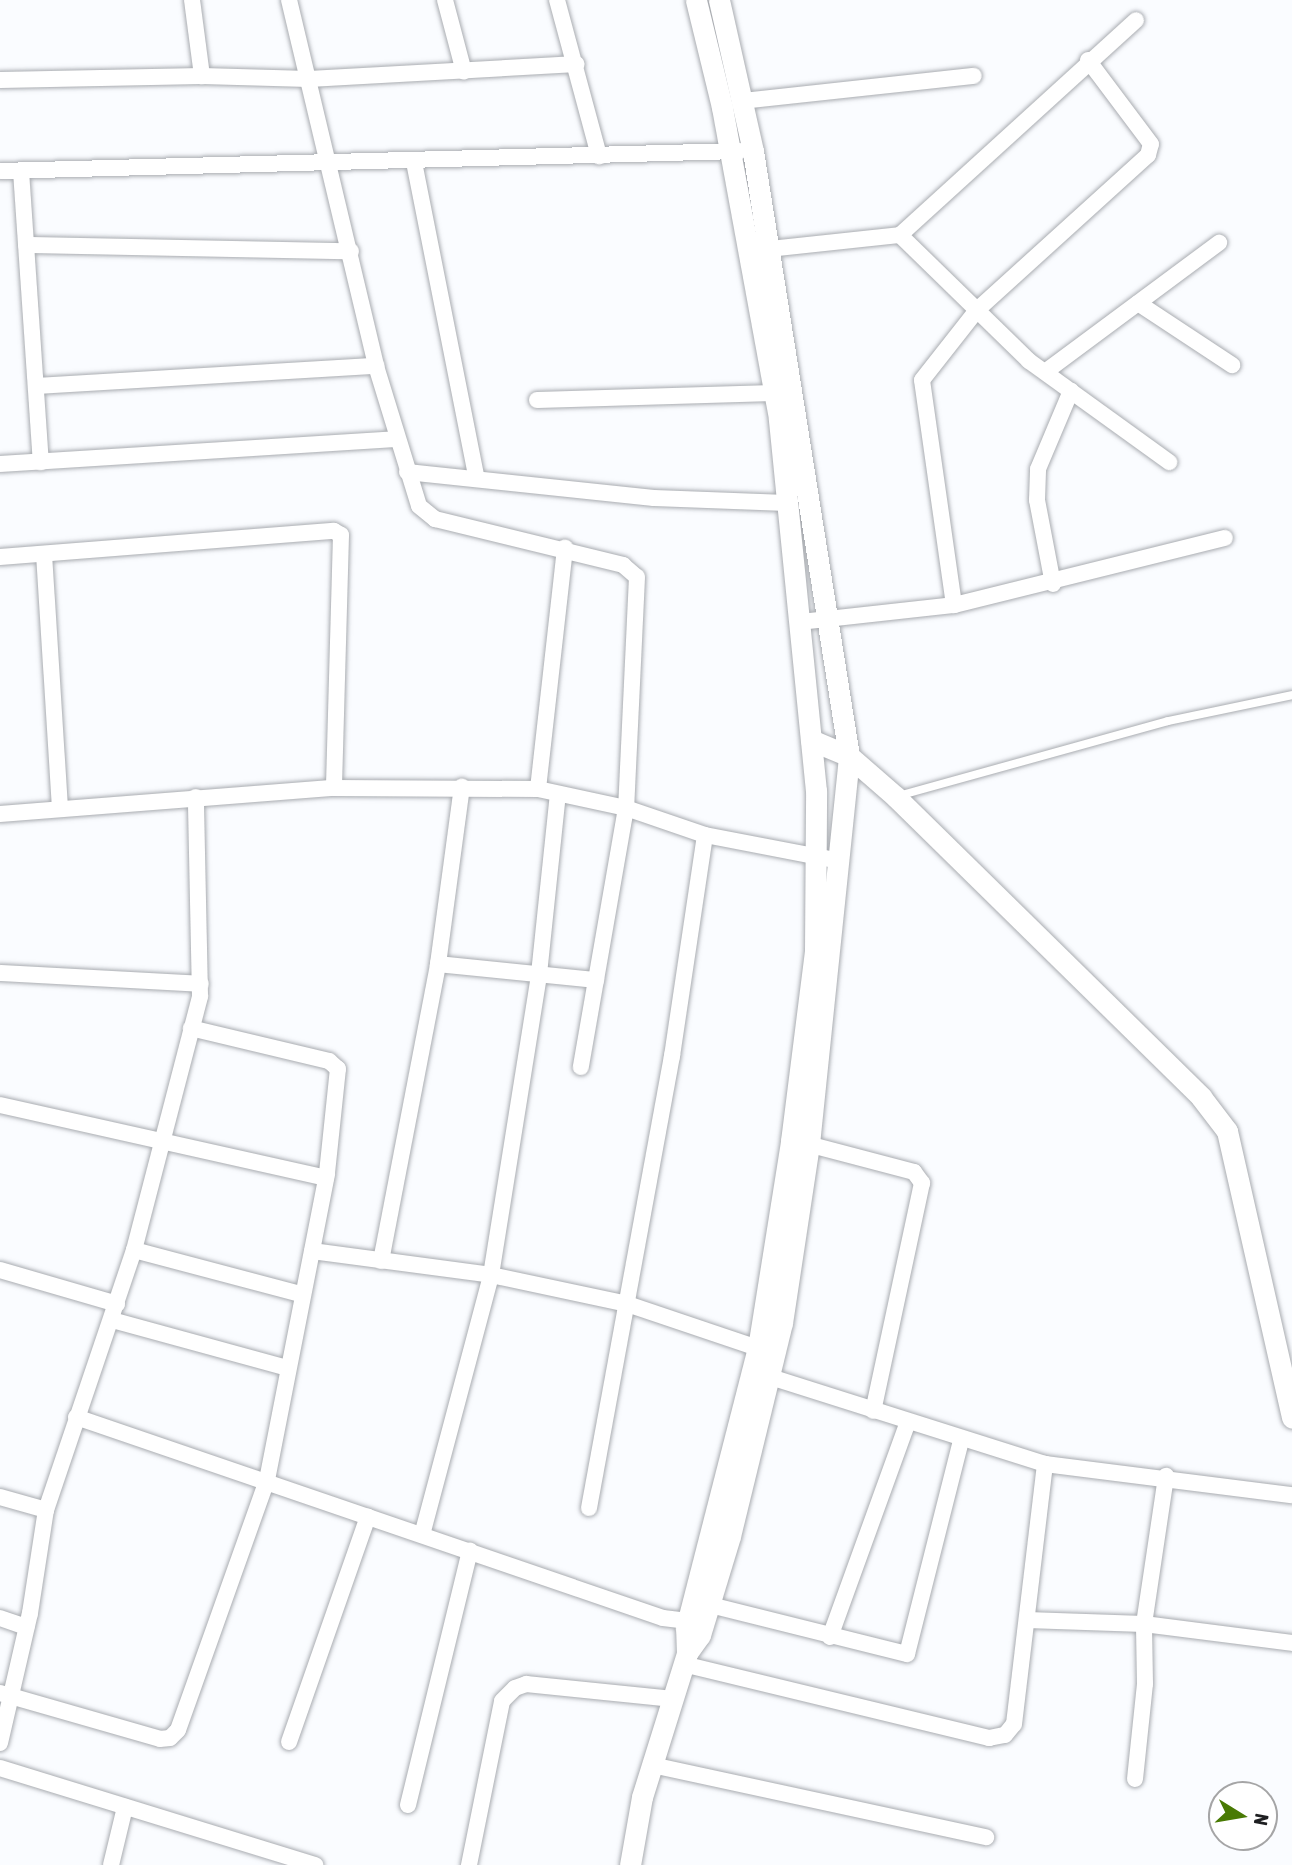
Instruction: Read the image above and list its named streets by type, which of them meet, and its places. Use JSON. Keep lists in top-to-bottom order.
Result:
{
  "north": "right"
}
